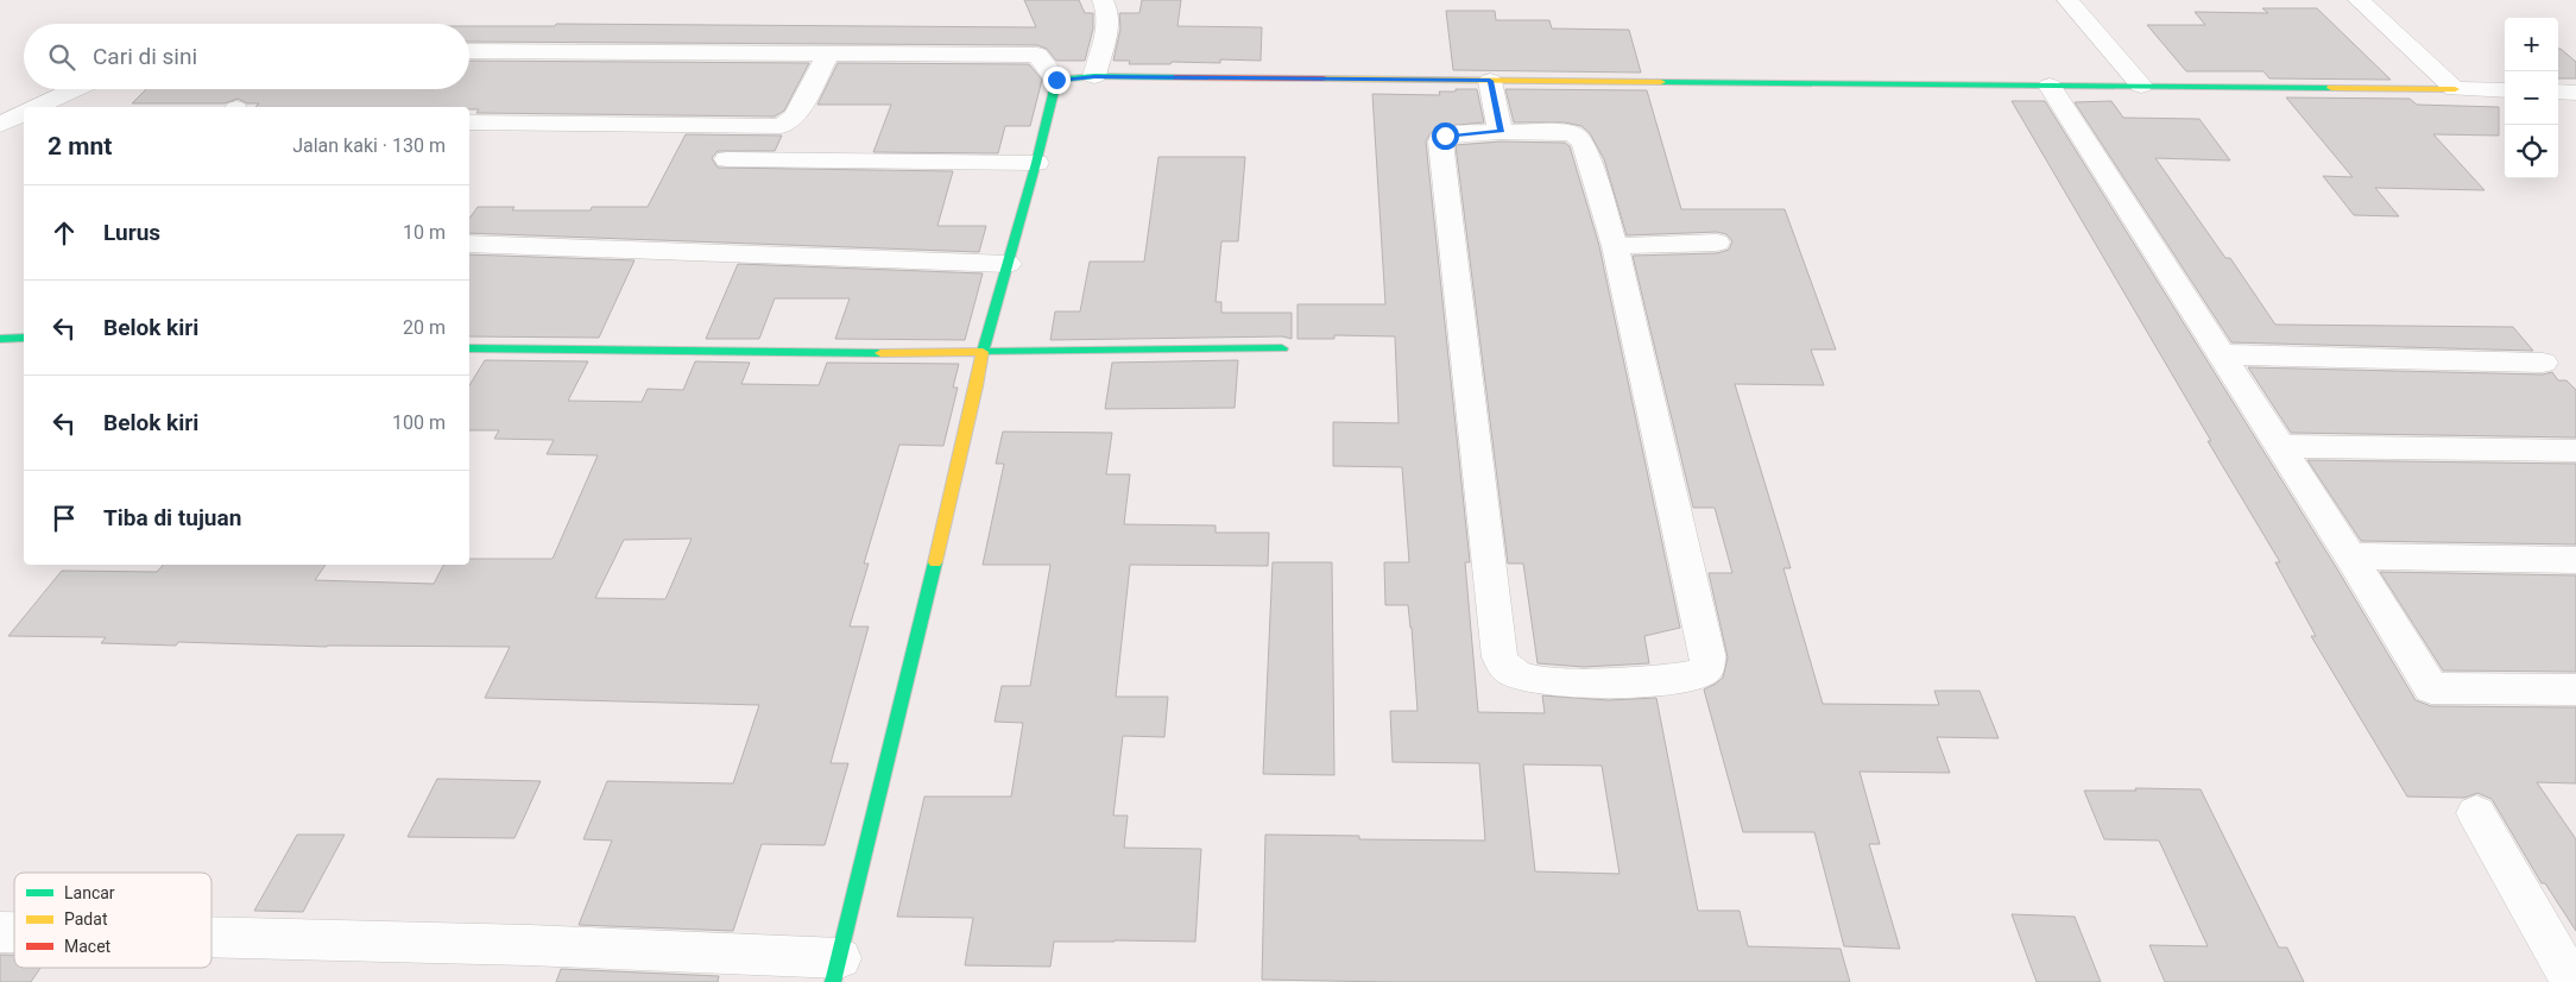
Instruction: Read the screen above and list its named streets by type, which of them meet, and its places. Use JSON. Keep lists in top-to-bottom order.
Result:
{
  "legend": ["Lancar", "Padat", "Macet"],
  "page": {
    "map_buttons": ["+", "−"],
    "search": "Cari di sini",
    "heading": ["2 mnt", "Jalan kaki · 130 m"],
    "list": [
      ["Lurus", "10 m"],
      ["Belok kiri", "20 m"],
      ["Belok kiri", "100 m"],
      "Tiba di tujuan"
    ]
  }
}
